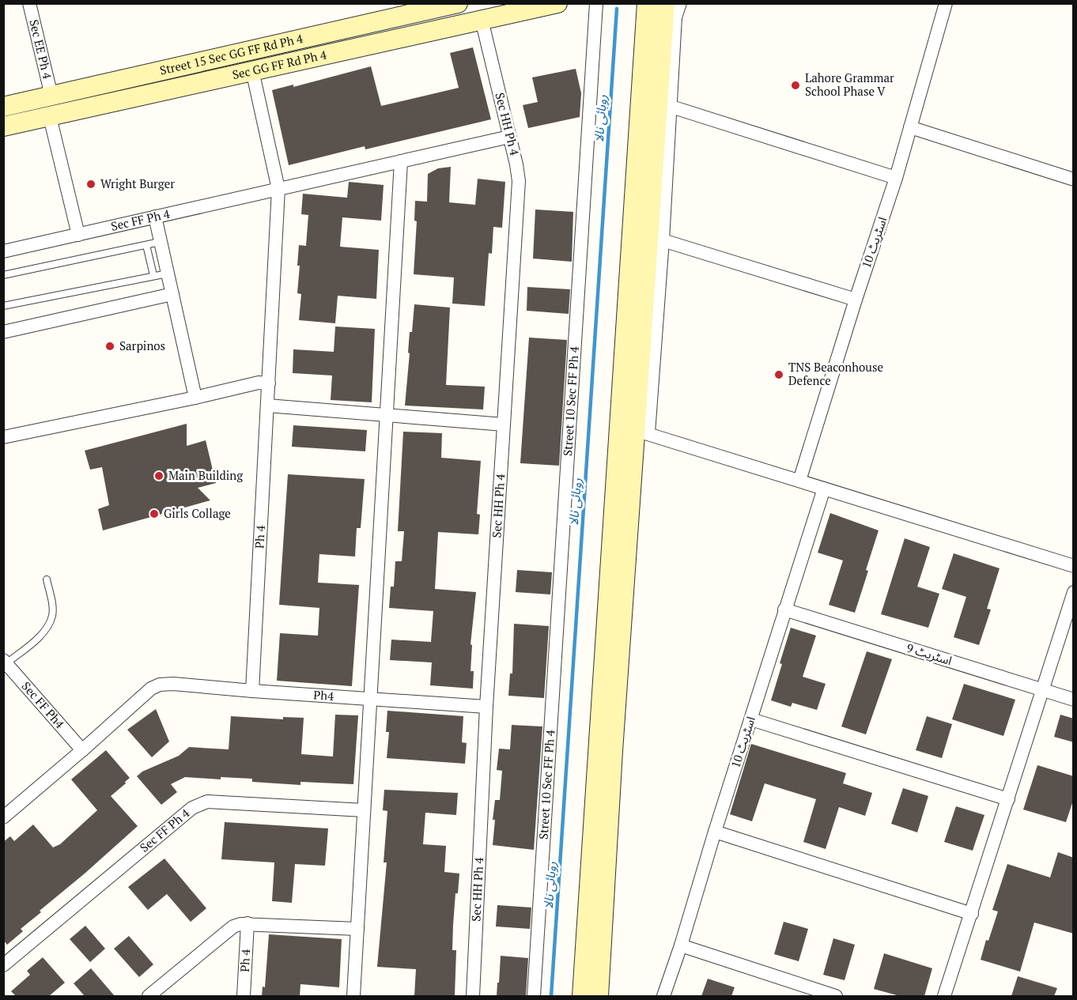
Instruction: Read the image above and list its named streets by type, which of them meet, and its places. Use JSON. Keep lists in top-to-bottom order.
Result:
{
  "streets": {
    "main road": ["Street 15 Sec GG FF Rd Ph 4", "Sec GG FF Rd Ph 4"],
    "street": [
      "Sec EE Ph 4",
      "Sec HH Ph 4",
      "Sec FF Ph 4",
      "اسٹریٹ 10",
      "Street 10 Sec FF Ph 4",
      "Ph 4",
      "اسٹریٹ 9",
      "Ph4",
      "Sec FF Ph4"
    ]
  },
  "crossings": [
    ["Sec EE Ph 4", "Street 15 Sec GG FF Rd Ph 4"],
    ["Sec GG FF Rd Ph 4", "Sec HH Ph 4"],
    ["Sec HH Ph 4", "Sec FF Ph 4"],
    ["Sec HH Ph 4", "Ph4"],
    ["Sec FF Ph 4", "Ph 4"],
    ["اسٹریٹ 10", "اسٹریٹ 9"],
    ["Ph 4", "Ph4"],
    ["Ph4", "Sec FF Ph4"]
  ],
  "water": ["روہائی نالا"],
  "places": [
    "Lahore Grammar School Phase V",
    "Wright Burger",
    "Sarpinos",
    "TNS Beaconhouse Defence",
    "Main Building",
    "Girls Collage"
  ]
}
